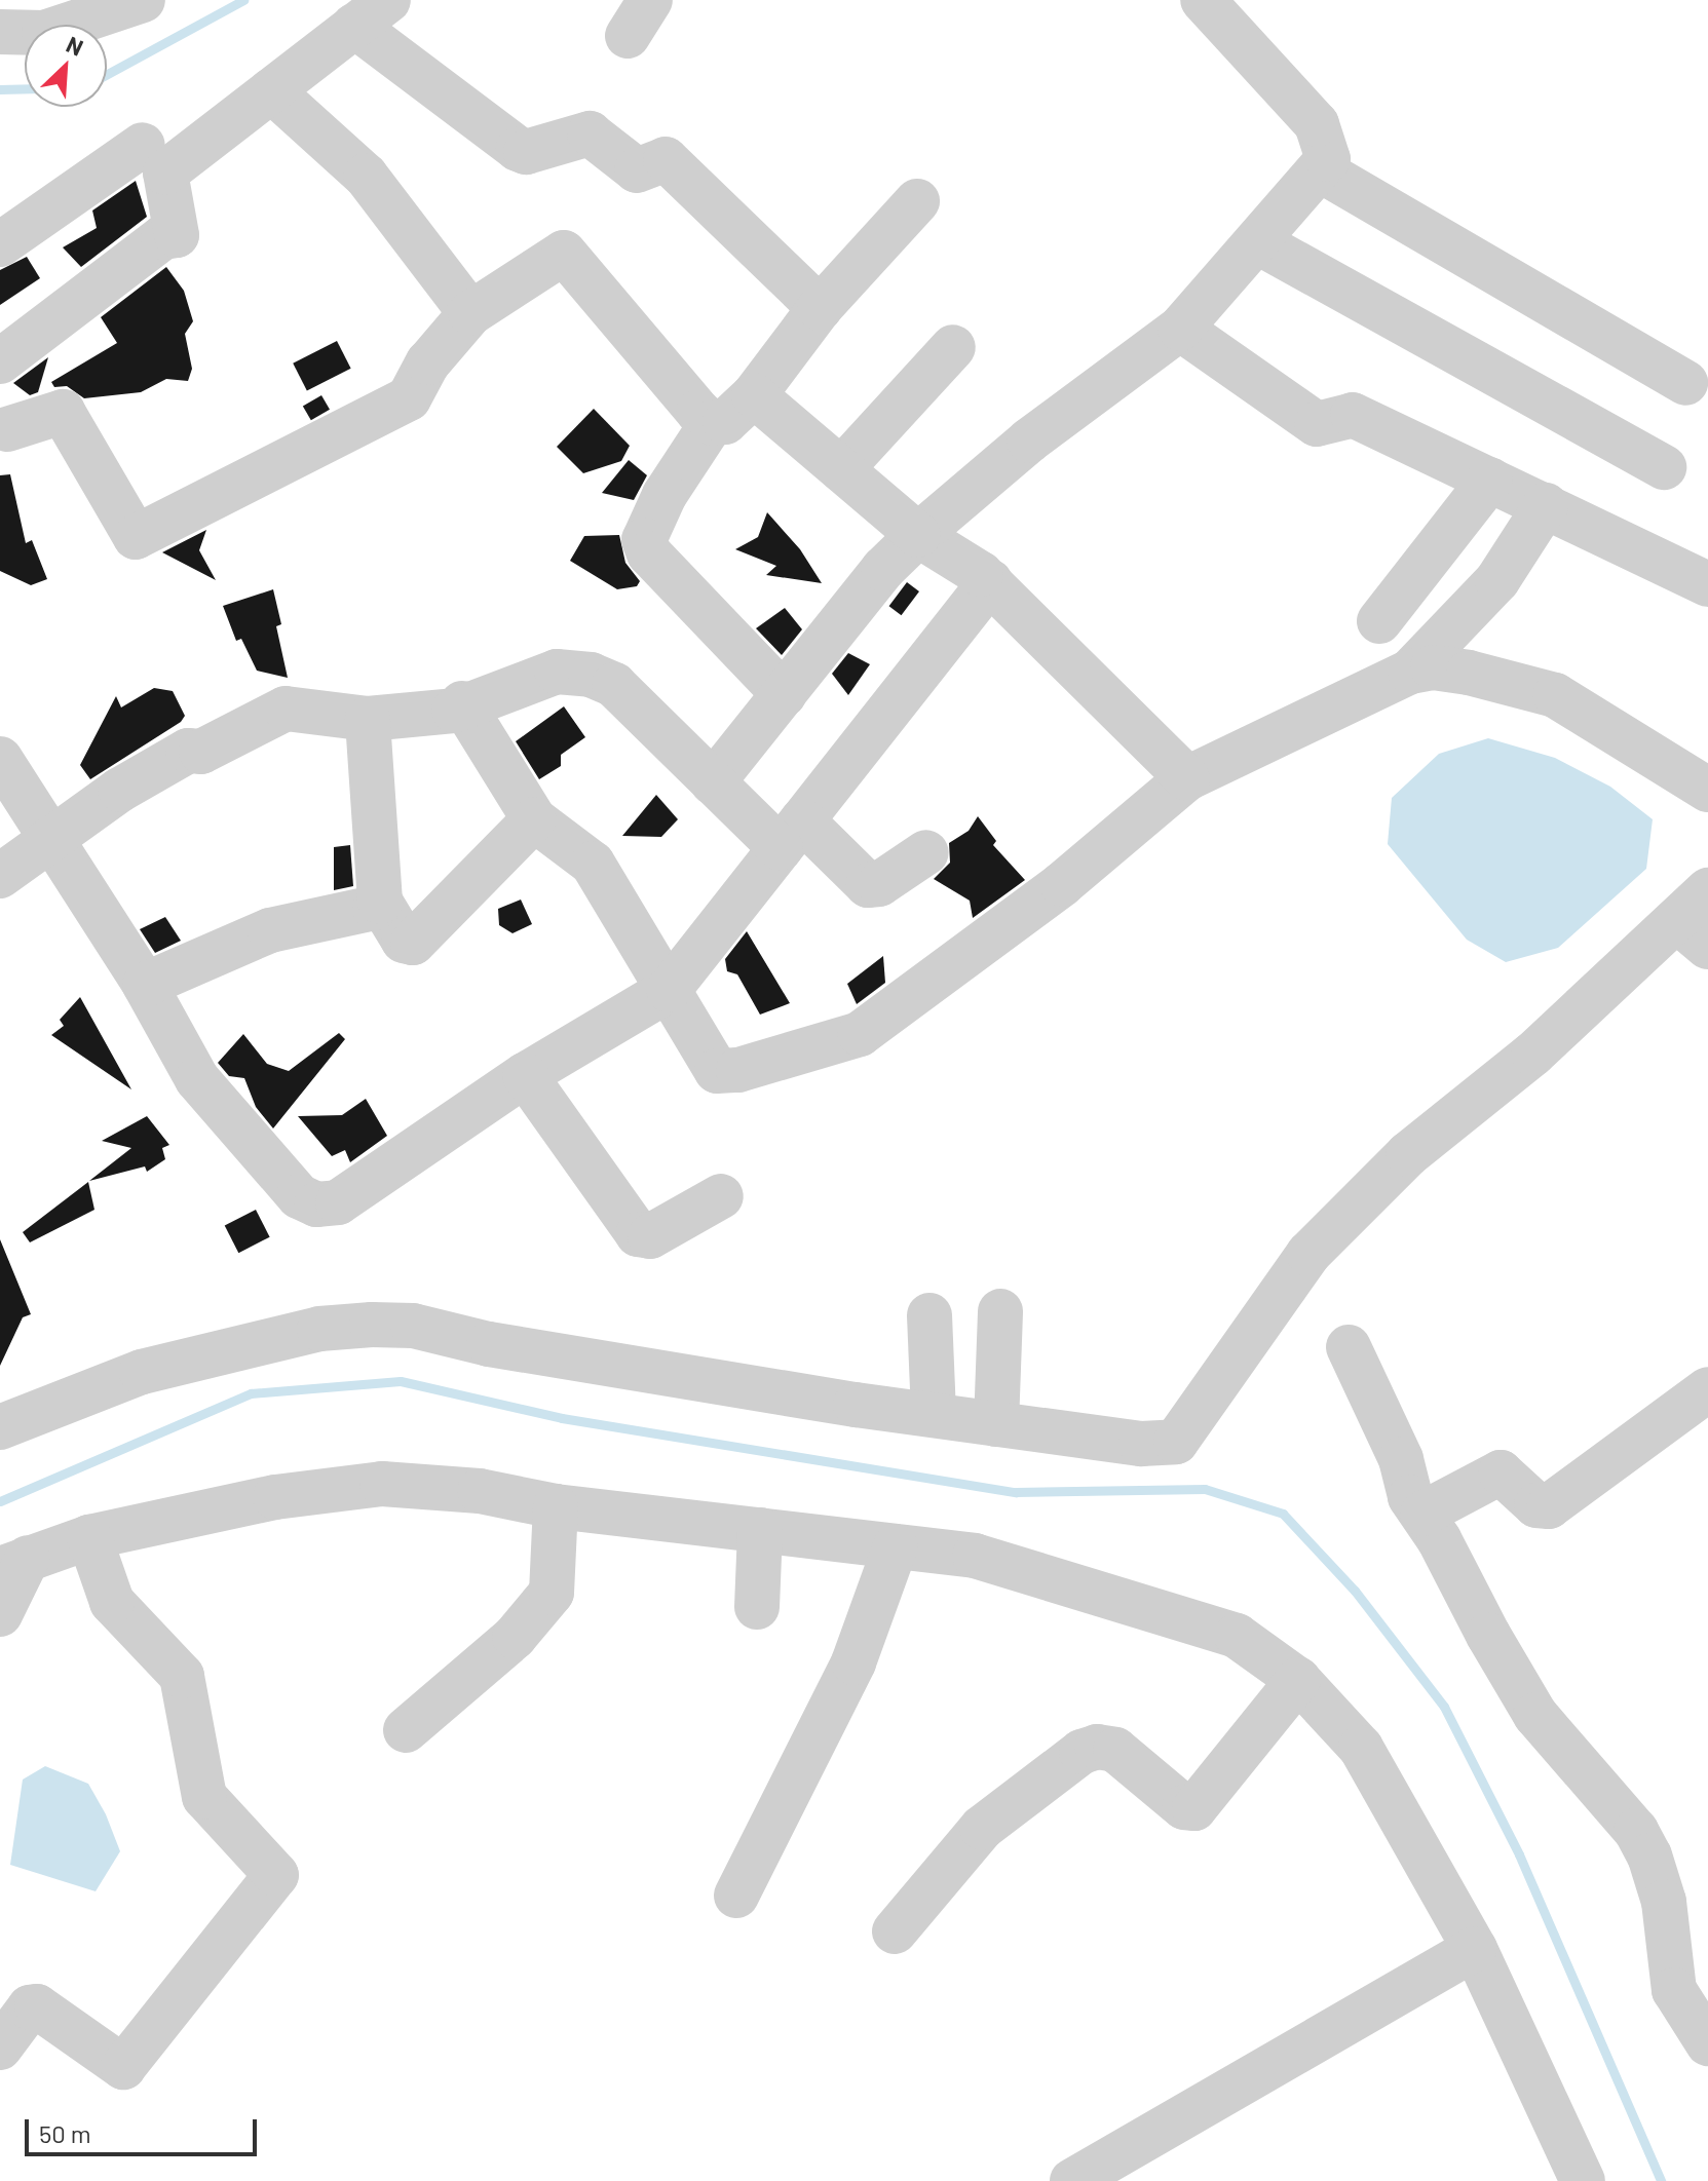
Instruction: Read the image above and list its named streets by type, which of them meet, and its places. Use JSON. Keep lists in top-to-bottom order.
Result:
{
  "scale_bar": "50 m",
  "north": "top right"
}
